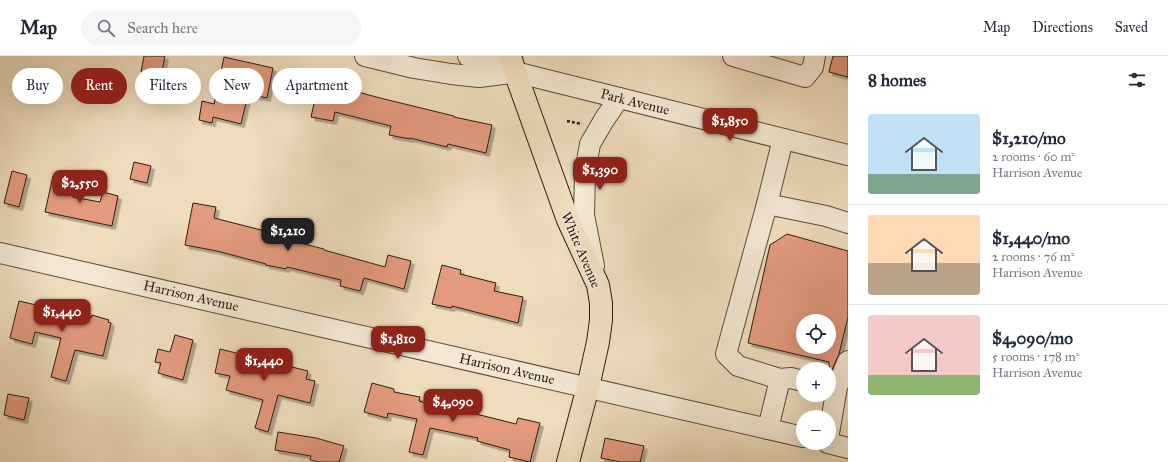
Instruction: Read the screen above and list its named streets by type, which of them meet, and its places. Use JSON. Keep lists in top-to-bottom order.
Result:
{
  "streets": {
    "main road": ["White Avenue"],
    "street": ["Park Avenue", "Harrison Avenue"]
  },
  "crossings": [
    ["Park Avenue", "White Avenue"],
    ["White Avenue", "Harrison Avenue"]
  ],
  "page": {
    "header": "Map",
    "search": "Search here",
    "nav": ["Map", "Directions", "Saved"],
    "heading": "8 homes",
    "chip": [
      "Buy",
      "Rent",
      "Filters",
      "New",
      "Apartment"
    ],
    "list": [
      {
        "name": "$1,210/mo",
        "note": "2 rooms · 60 m² · Harrison Avenue"
      },
      {
        "name": "$1,440/mo",
        "note": "2 rooms · 76 m² · Harrison Avenue"
      },
      {
        "name": "$4,090/mo",
        "note": "5 rooms · 178 m² · Harrison Avenue"
      }
    ],
    "price": [
      "$1,850",
      "$1,390",
      "$2,550",
      "$1,210",
      "$1,440",
      "$1,810",
      "$1,440",
      "$4,090"
    ],
    "map_buttons": ["+", "−"]
  }
}
